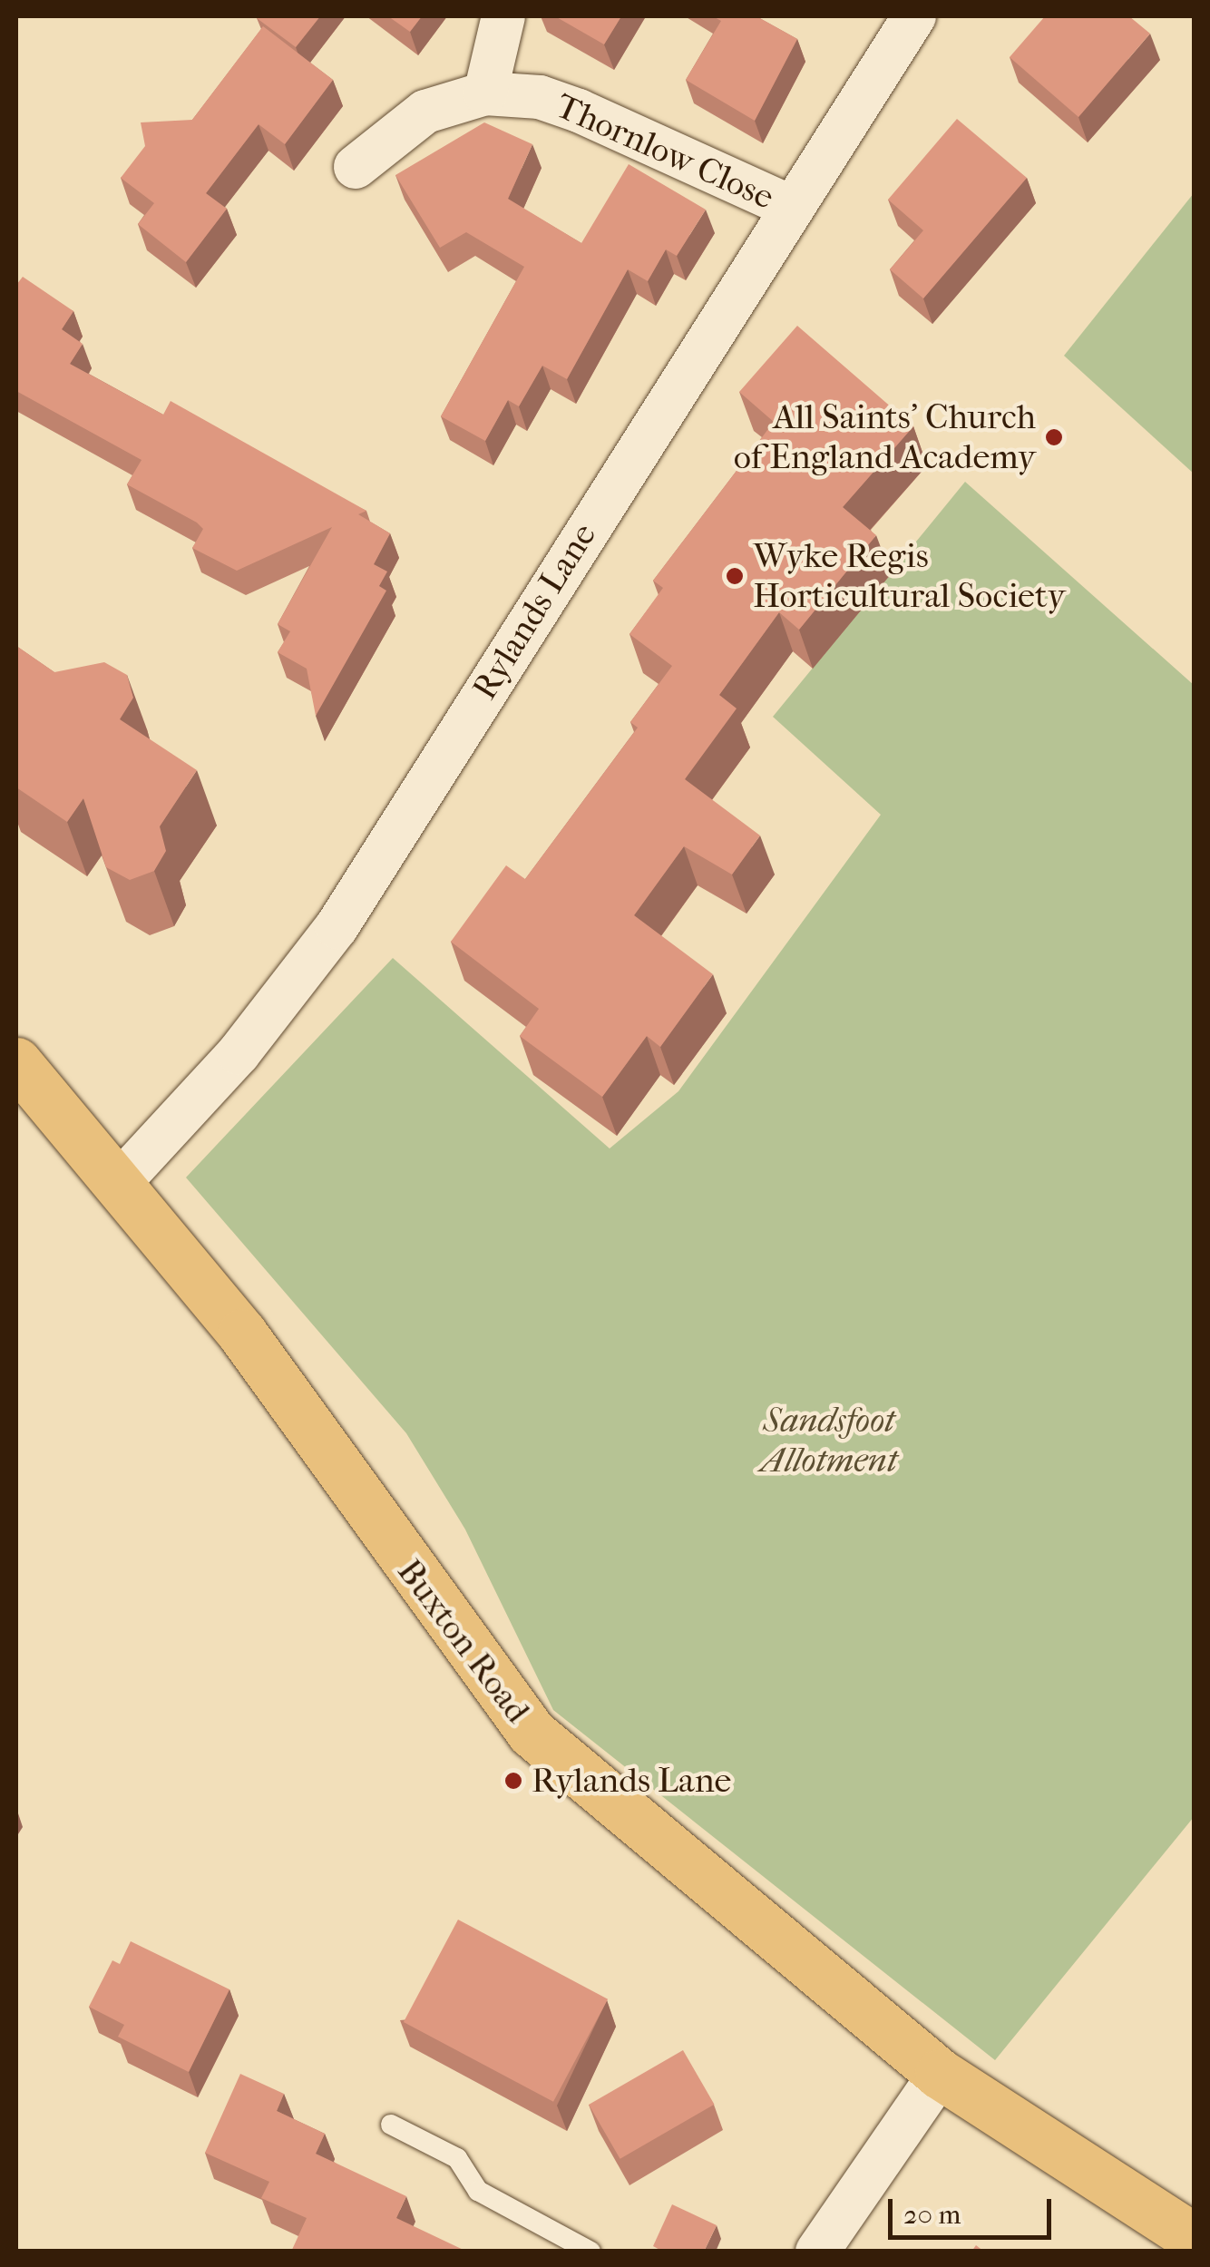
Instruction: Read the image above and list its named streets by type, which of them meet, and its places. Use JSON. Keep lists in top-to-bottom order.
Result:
{
  "streets": {
    "highway": ["Buxton Road"],
    "street": ["Thornlow Close", "Rylands Lane"]
  },
  "crossings": [
    ["Thornlow Close", "Rylands Lane"],
    ["Rylands Lane", "Buxton Road"]
  ],
  "parks": ["Sandsfoot Allotment"],
  "places": ["All Saints' Church of England Academy", "Wyke Regis Horticultural Society", "Rylands Lane"],
  "scale_bar": "20 m"
}
